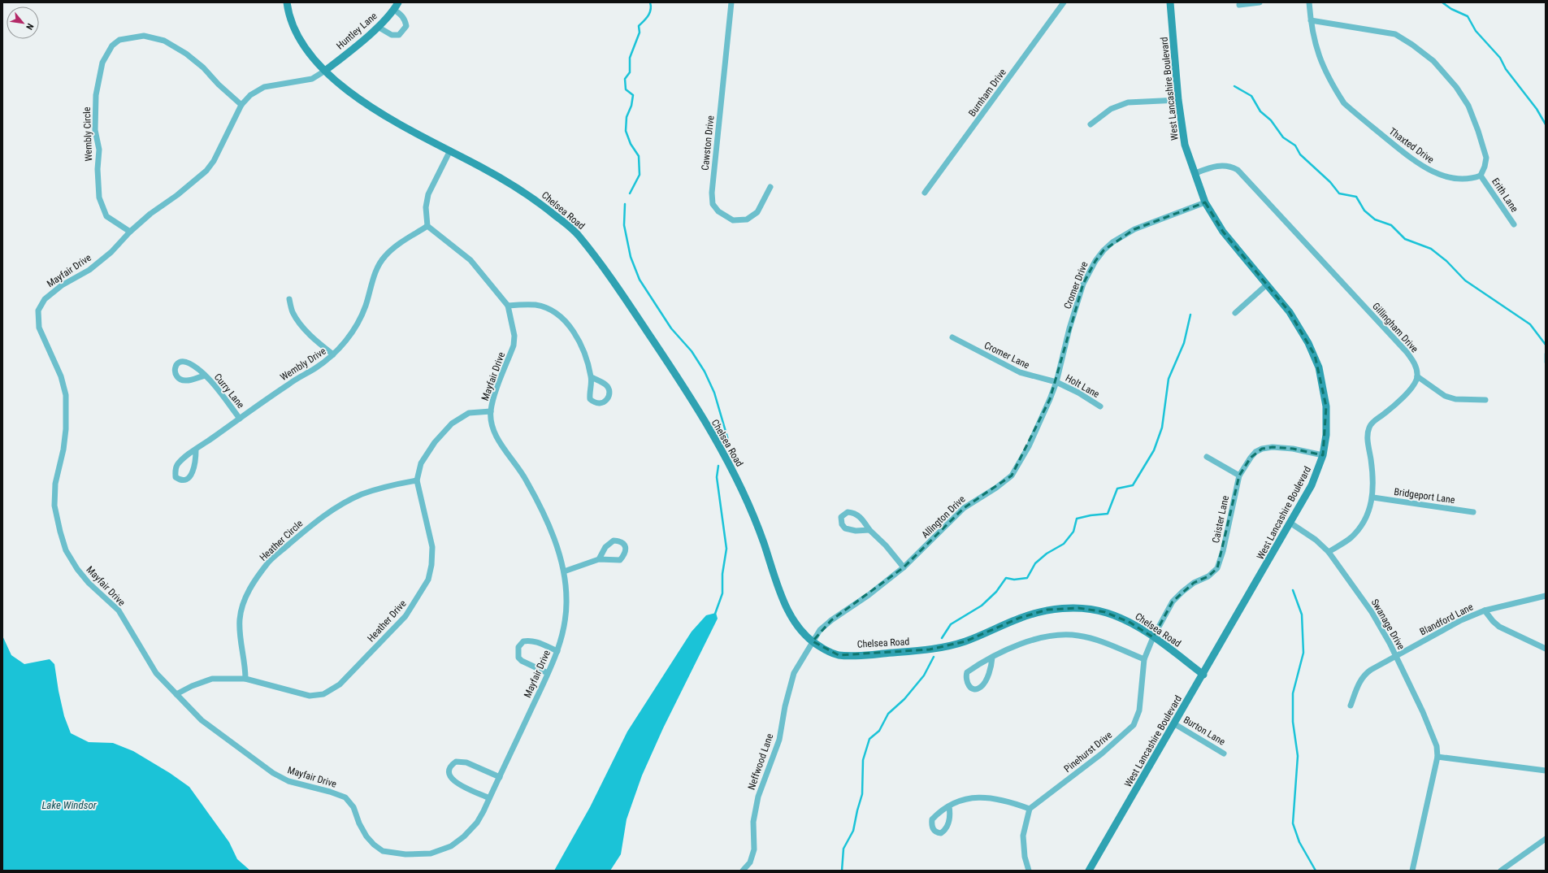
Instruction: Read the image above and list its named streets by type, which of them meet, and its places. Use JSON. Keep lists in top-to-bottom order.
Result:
{
  "streets": {
    "street": [
      "Huntley Lane",
      "West Lancashire Boulevard",
      "Burnham Drive",
      "Wembly Circle",
      "Cawston Drive",
      "Thaxted Drive",
      "Erith Lane",
      "Chelsea Road",
      "Mayfair Drive",
      "Cromer Drive",
      "Gillingham Drive",
      "Cromer Lane",
      "Wembly Drive",
      "Holt Lane",
      "Curry Lane",
      "Bridgeport Lane",
      "Allington Drive",
      "Caister Lane",
      "Heather Circle",
      "Blandford Lane",
      "Heather Drive",
      "Swanage Drive",
      "Burton Lane",
      "Pinehurst Drive",
      "Neffwood Lane"
    ]
  },
  "crossings": [
    ["Huntley Lane", "Chelsea Road"],
    ["Huntley Lane", "Mayfair Drive"],
    ["West Lancashire Boulevard", "Chelsea Road"],
    ["West Lancashire Boulevard", "Cromer Drive"],
    ["West Lancashire Boulevard", "Gillingham Drive"],
    ["West Lancashire Boulevard", "Caister Lane"],
    ["West Lancashire Boulevard", "Swanage Drive"],
    ["West Lancashire Boulevard", "Burton Lane"],
    ["Wembly Circle", "Mayfair Drive"],
    ["Thaxted Drive", "Erith Lane"],
    ["Chelsea Road", "Mayfair Drive"],
    ["Chelsea Road", "Allington Drive"],
    ["Chelsea Road", "Caister Lane"],
    ["Chelsea Road", "Pinehurst Drive"],
    ["Chelsea Road", "Neffwood Lane"],
    ["Mayfair Drive", "Wembly Drive"],
    ["Mayfair Drive", "Heather Drive"],
    ["Cromer Drive", "Cromer Lane"],
    ["Cromer Drive", "Holt Lane"],
    ["Cromer Drive", "Allington Drive"],
    ["Cromer Lane", "Holt Lane"],
    ["Cromer Lane", "Allington Drive"],
    ["Wembly Drive", "Curry Lane"],
    ["Holt Lane", "Allington Drive"],
    ["Allington Drive", "Neffwood Lane"],
    ["Caister Lane", "Pinehurst Drive"],
    ["Heather Circle", "Heather Drive"],
    ["Blandford Lane", "Swanage Drive"]
  ],
  "water": ["Lake Windsor"],
  "north": "bottom right"
}
